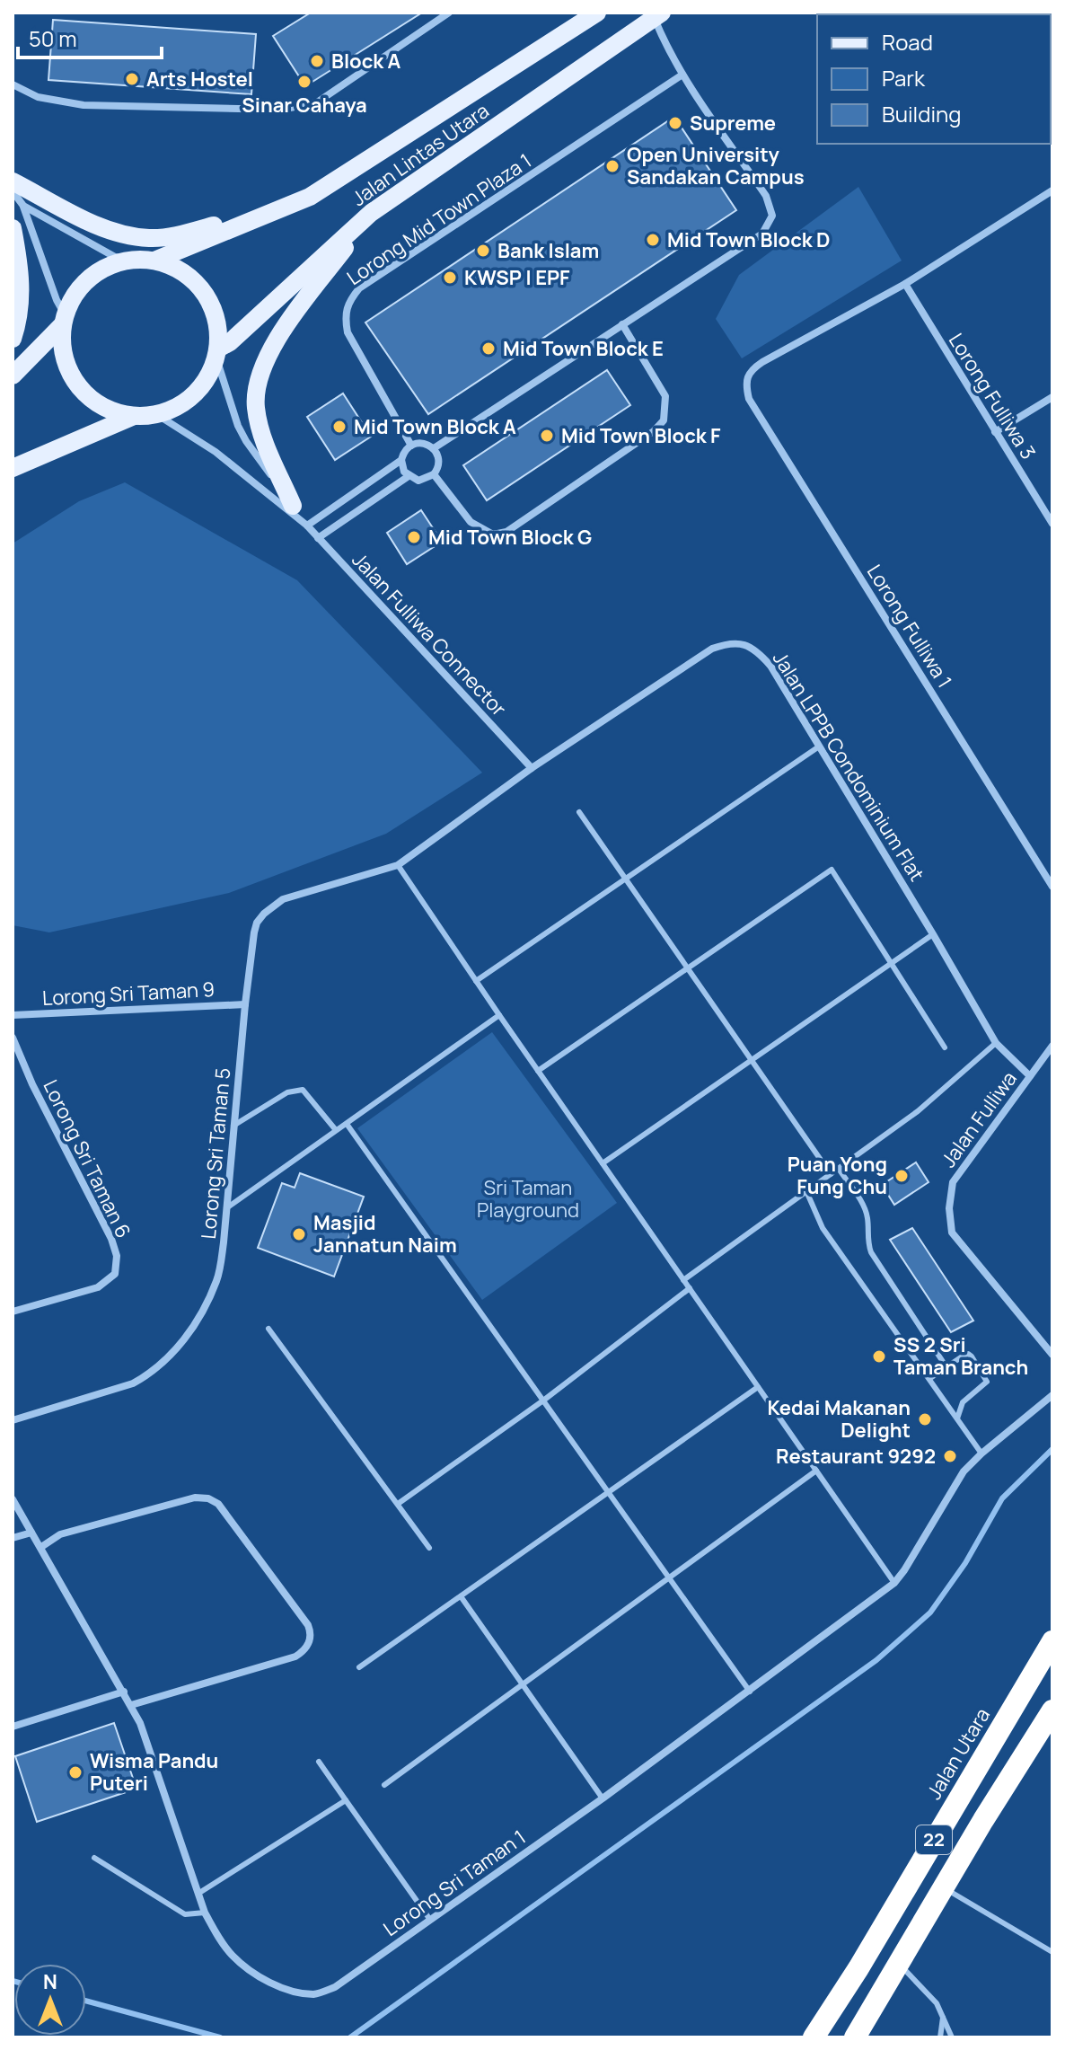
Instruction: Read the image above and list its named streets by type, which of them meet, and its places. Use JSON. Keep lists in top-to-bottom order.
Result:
{
  "streets": {
    "highway": ["Jalan Utara", "22"],
    "main road": ["Jalan Lintas Utara"],
    "street": [
      "Lorong Mid Town Plaza 1",
      "Lorong Fulliwa 3",
      "Lorong Fulliwa 1",
      "Jalan Fulliwa Connector",
      "Jalan LPPB Condominium Flat",
      "Lorong Sri Taman 9",
      "Jalan Fulliwa",
      "Lorong Sri Taman 5",
      "Lorong Sri Taman 6",
      "Lorong Sri Taman 1"
    ]
  },
  "crossings": [
    ["Jalan Lintas Utara", "Jalan Fulliwa Connector"],
    ["Lorong Fulliwa 3", "Lorong Fulliwa 1"],
    ["Jalan Fulliwa Connector", "Jalan LPPB Condominium Flat"],
    ["Jalan LPPB Condominium Flat", "Jalan Fulliwa"],
    ["Jalan LPPB Condominium Flat", "Lorong Sri Taman 5"],
    ["Lorong Sri Taman 9", "Lorong Sri Taman 5"]
  ],
  "parks": ["Sri Taman Playground"],
  "places": [
    "Block A",
    "Arts Hostel",
    "Sinar Cahaya",
    "Supreme",
    "Open University Sandakan Campus",
    "Mid Town Block D",
    "Bank Islam",
    "KWSP | EPF",
    "Mid Town Block E",
    "Mid Town Block A",
    "Mid Town Block F",
    "Mid Town Block G",
    "Puan Yong Fung Chu",
    "Masjid Jannatun Naim",
    "SS 2 Sri Taman Branch",
    "Kedai Makanan Delight",
    "Restaurant 9292",
    "Wisma Pandu Puteri"
  ],
  "legend": ["Road", "Park", "Building"],
  "scale_bar": "50 m",
  "north": "top"
}
